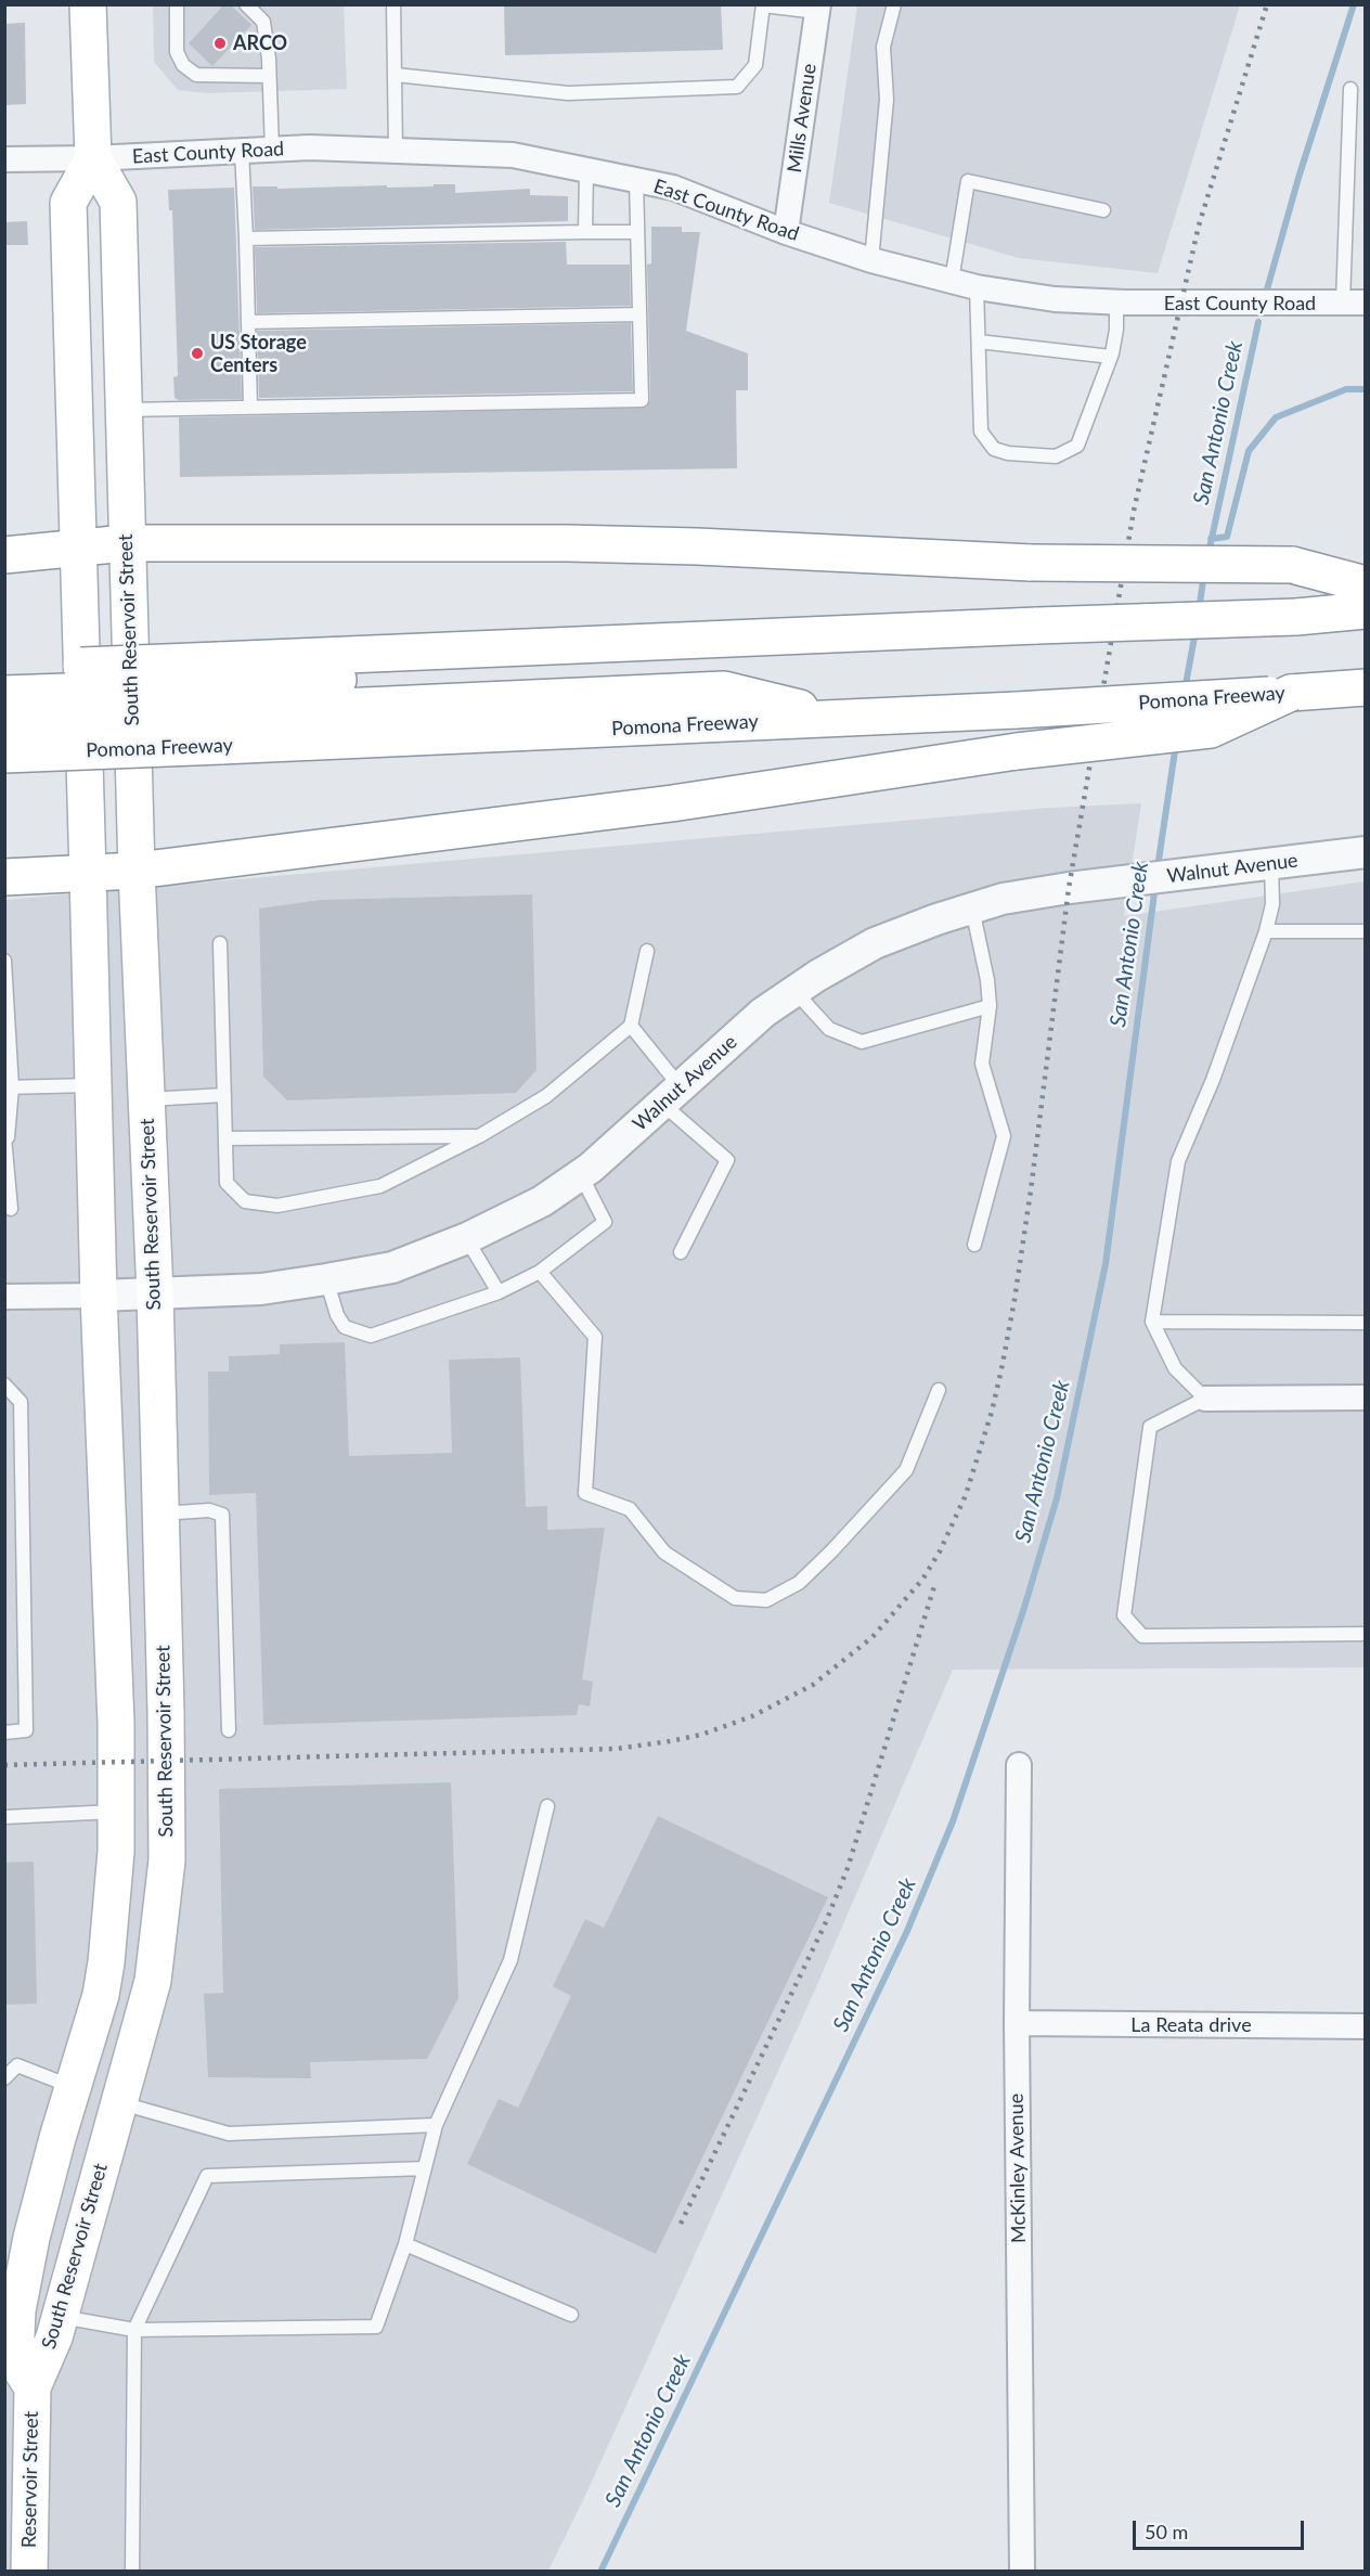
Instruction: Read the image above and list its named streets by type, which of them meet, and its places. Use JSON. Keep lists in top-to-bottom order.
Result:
{
  "streets": {
    "main road": ["South Reservoir Street", "Pomona Freeway", "Reservoir Street"],
    "street": [
      "Mills Avenue",
      "East County Road",
      "Walnut Avenue",
      "La Reata drive",
      "McKinley Avenue"
    ]
  },
  "crossings": [
    ["Mills Avenue", "East County Road"],
    ["East County Road", "South Reservoir Street"],
    ["South Reservoir Street", "Walnut Avenue"],
    ["South Reservoir Street", "Reservoir Street"],
    ["La Reata drive", "McKinley Avenue"]
  ],
  "water": ["San Antonio Creek"],
  "places": ["ARCO", "US Storage Centers"],
  "scale_bar": "50 m"
}
